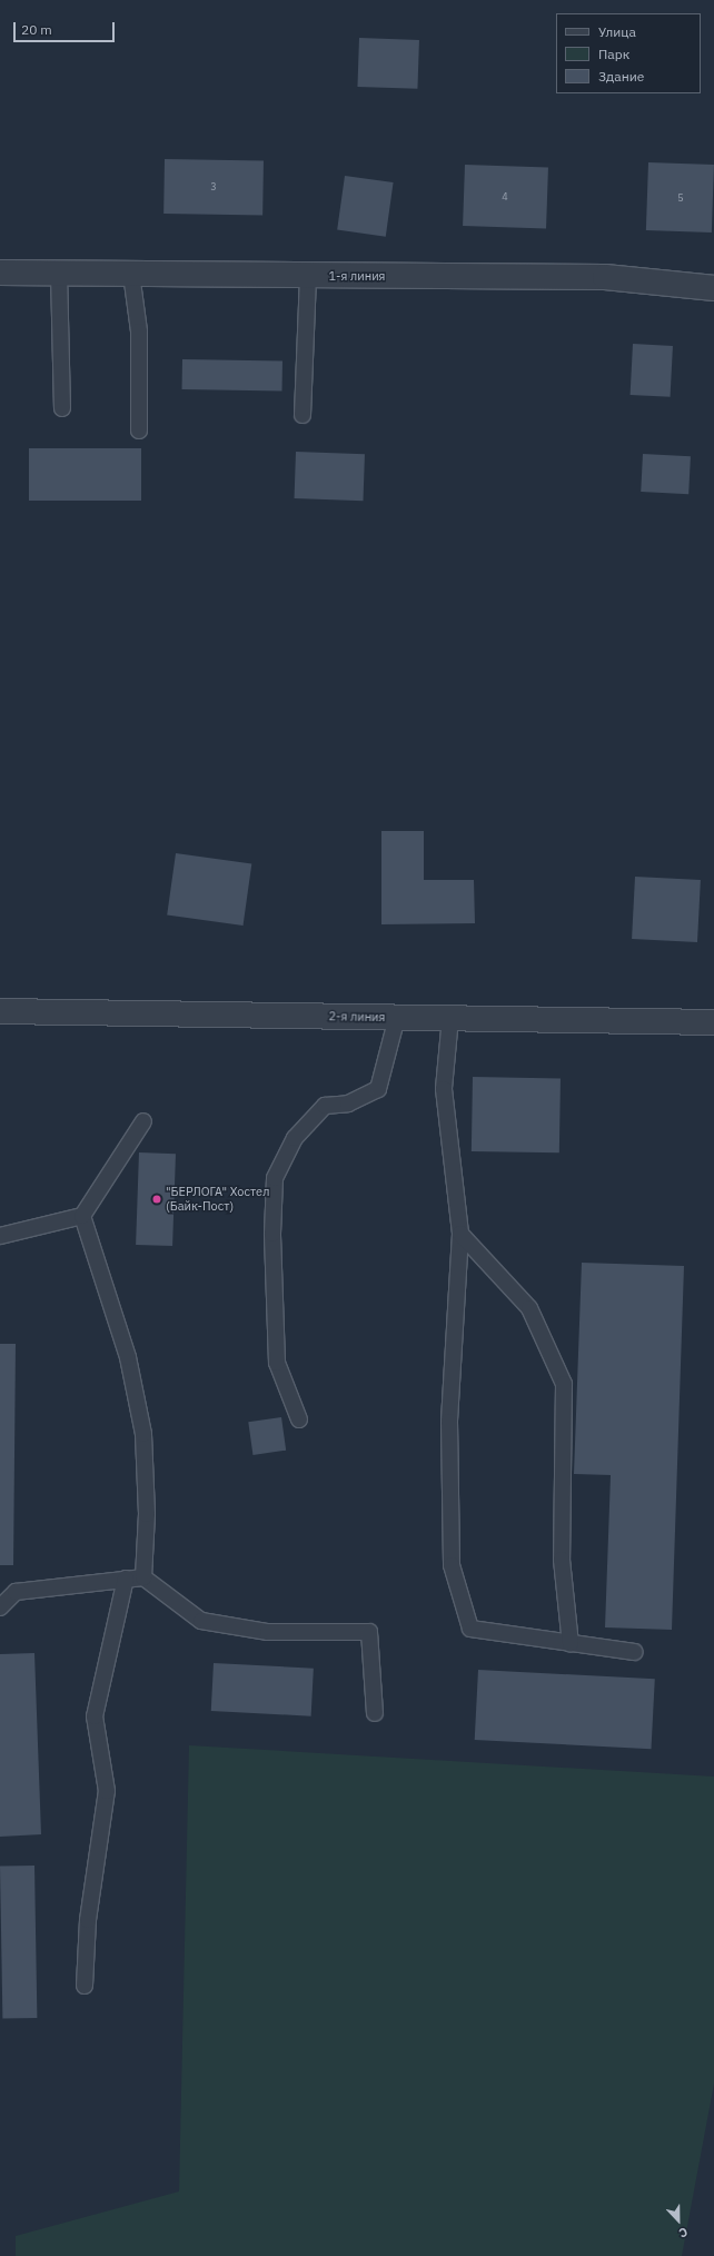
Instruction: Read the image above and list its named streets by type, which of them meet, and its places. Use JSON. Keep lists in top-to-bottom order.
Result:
{
  "streets": {
    "street": ["1-я линия", "2-я линия"]
  },
  "places": ["\"БЕРЛОГА\" Хостел (Байк-Пост)"],
  "house_numbers": ["3", "4", "5"],
  "legend": ["Улица", "Парк", "Здание"],
  "scale_bar": "20 m",
  "north": "bottom"
}
